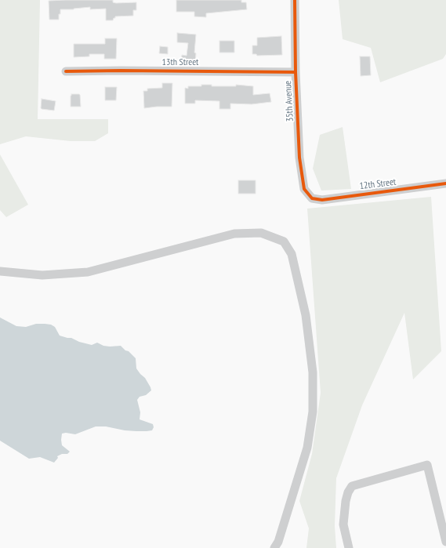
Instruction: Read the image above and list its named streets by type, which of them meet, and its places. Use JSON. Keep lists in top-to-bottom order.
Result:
{
  "streets": {
    "street": ["13th Street", "35th Avenue", "12th Street"]
  },
  "crossings": [
    ["13th Street", "35th Avenue"],
    ["35th Avenue", "12th Street"]
  ]
}
